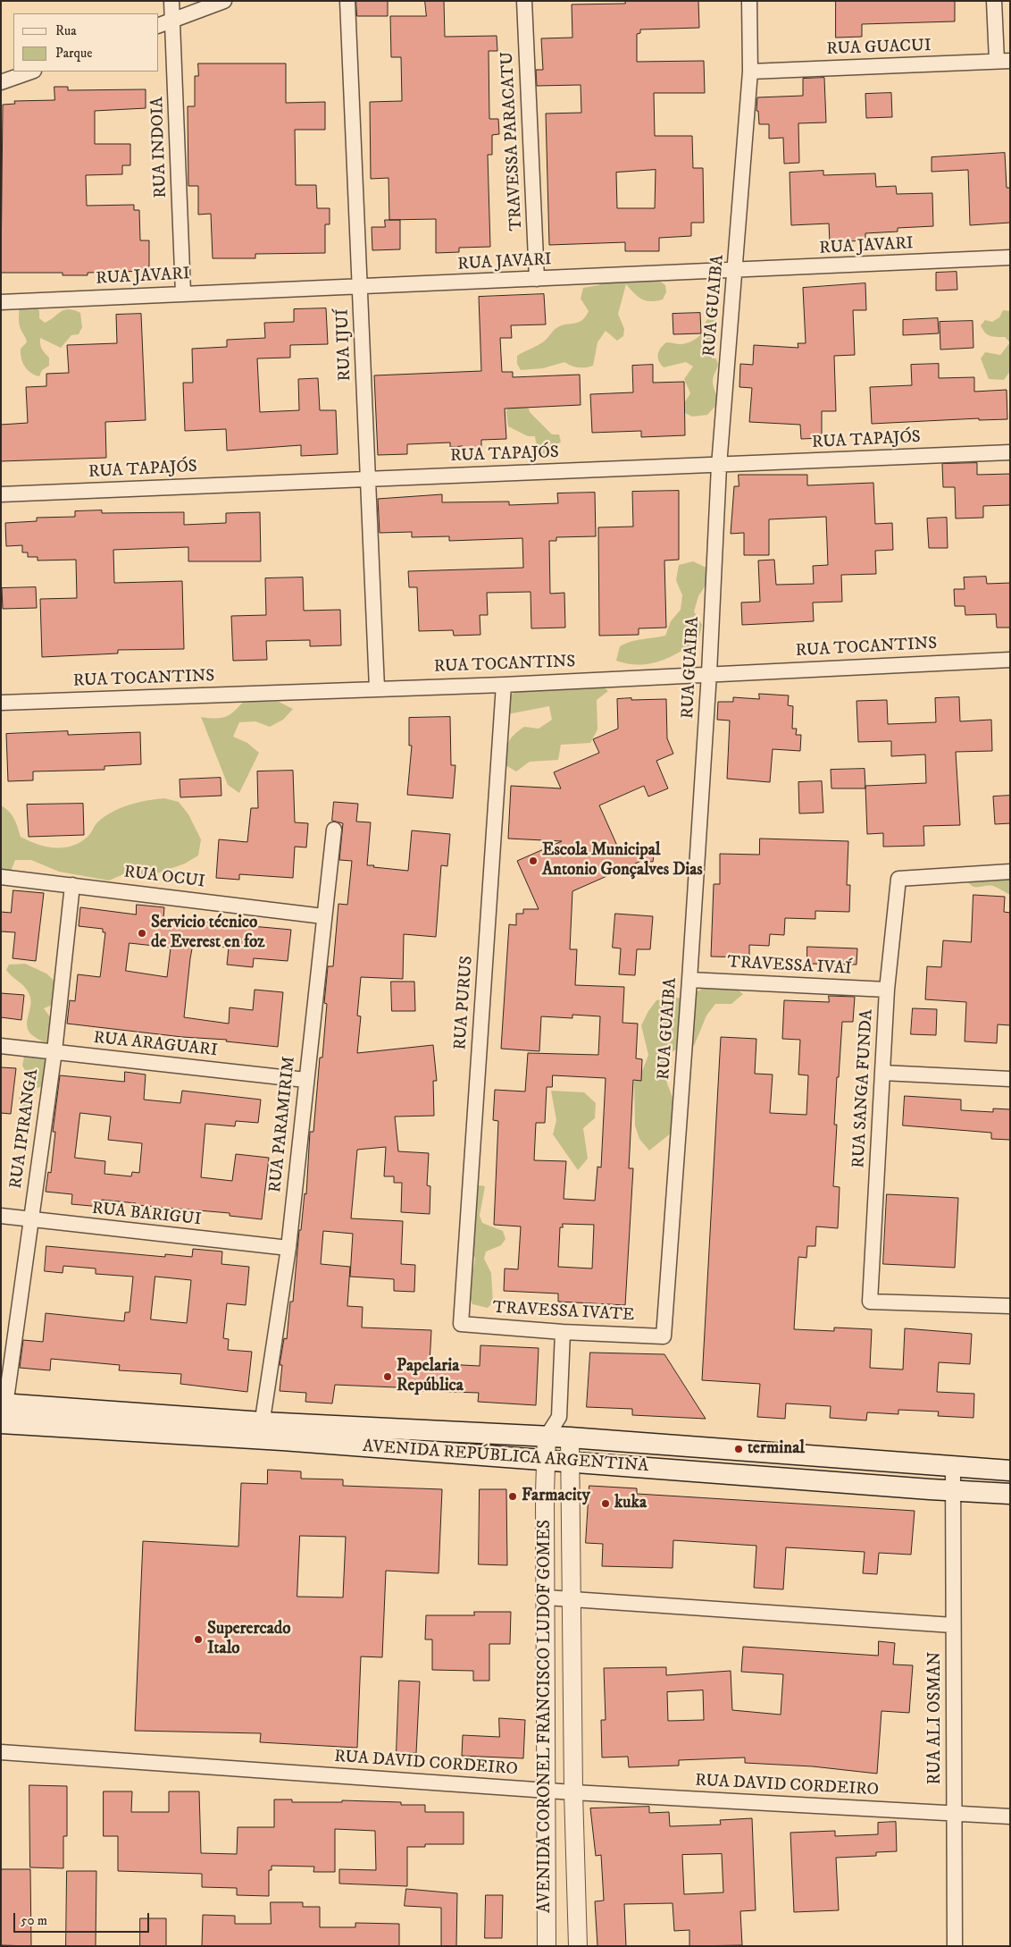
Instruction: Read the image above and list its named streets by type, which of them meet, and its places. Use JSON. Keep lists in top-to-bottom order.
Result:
{
  "streets": {
    "main road": ["AVENIDA REPÚBLICA ARGENTINA"],
    "street": [
      "RUA GUACUI",
      "TRAVESSA PARACATU",
      "RUA INDOIA",
      "RUA JAVARI",
      "RUA GUAIBA",
      "RUA IJUÍ",
      "RUA TAPAJÓS",
      "RUA TOCANTINS",
      "RUA OCUI",
      "TRAVESSA IVAÍ",
      "RUA PURUS",
      "RUA ARAGUARI",
      "RUA SANGA FUNDA",
      "RUA PARAMIRIM",
      "RUA IPIRANGA",
      "RUA BARIGUI",
      "TRAVESSA IVATE",
      "AVENIDA CORONEL FRANCISCO LUDOF GOMES",
      "RUA ALI OSMAN",
      "RUA DAVID CORDEIRO"
    ]
  },
  "crossings": [
    ["RUA GUACUI", "RUA GUAIBA"],
    ["TRAVESSA PARACATU", "RUA JAVARI"],
    ["RUA INDOIA", "RUA JAVARI"],
    ["RUA JAVARI", "RUA GUAIBA"],
    ["RUA JAVARI", "RUA IJUÍ"],
    ["RUA GUAIBA", "RUA TAPAJÓS"],
    ["RUA GUAIBA", "RUA TOCANTINS"],
    ["RUA GUAIBA", "TRAVESSA IVAÍ"],
    ["RUA GUAIBA", "TRAVESSA IVATE"],
    ["RUA IJUÍ", "RUA TAPAJÓS"],
    ["RUA IJUÍ", "RUA TOCANTINS"],
    ["RUA TOCANTINS", "RUA PURUS"],
    ["RUA OCUI", "RUA PARAMIRIM"],
    ["RUA OCUI", "RUA IPIRANGA"],
    ["TRAVESSA IVAÍ", "RUA SANGA FUNDA"],
    ["RUA PURUS", "TRAVESSA IVATE"],
    ["RUA ARAGUARI", "RUA PARAMIRIM"],
    ["RUA ARAGUARI", "RUA IPIRANGA"],
    ["RUA PARAMIRIM", "RUA BARIGUI"],
    ["RUA PARAMIRIM", "AVENIDA REPÚBLICA ARGENTINA"],
    ["RUA IPIRANGA", "RUA BARIGUI"],
    ["RUA IPIRANGA", "AVENIDA REPÚBLICA ARGENTINA"],
    ["AVENIDA REPÚBLICA ARGENTINA", "AVENIDA CORONEL FRANCISCO LUDOF GOMES"],
    ["AVENIDA REPÚBLICA ARGENTINA", "RUA ALI OSMAN"],
    ["AVENIDA CORONEL FRANCISCO LUDOF GOMES", "RUA DAVID CORDEIRO"],
    ["RUA ALI OSMAN", "RUA DAVID CORDEIRO"]
  ],
  "places": [
    "Escola Municipal Antonio Gonçalves Dias",
    "Servicio técnico de Everest en foz",
    "Papelaria República",
    "terminal",
    "Farmacity",
    "kuka",
    "Superercado Italo"
  ],
  "legend": ["Rua", "Parque"],
  "scale_bar": "50 m"
}
